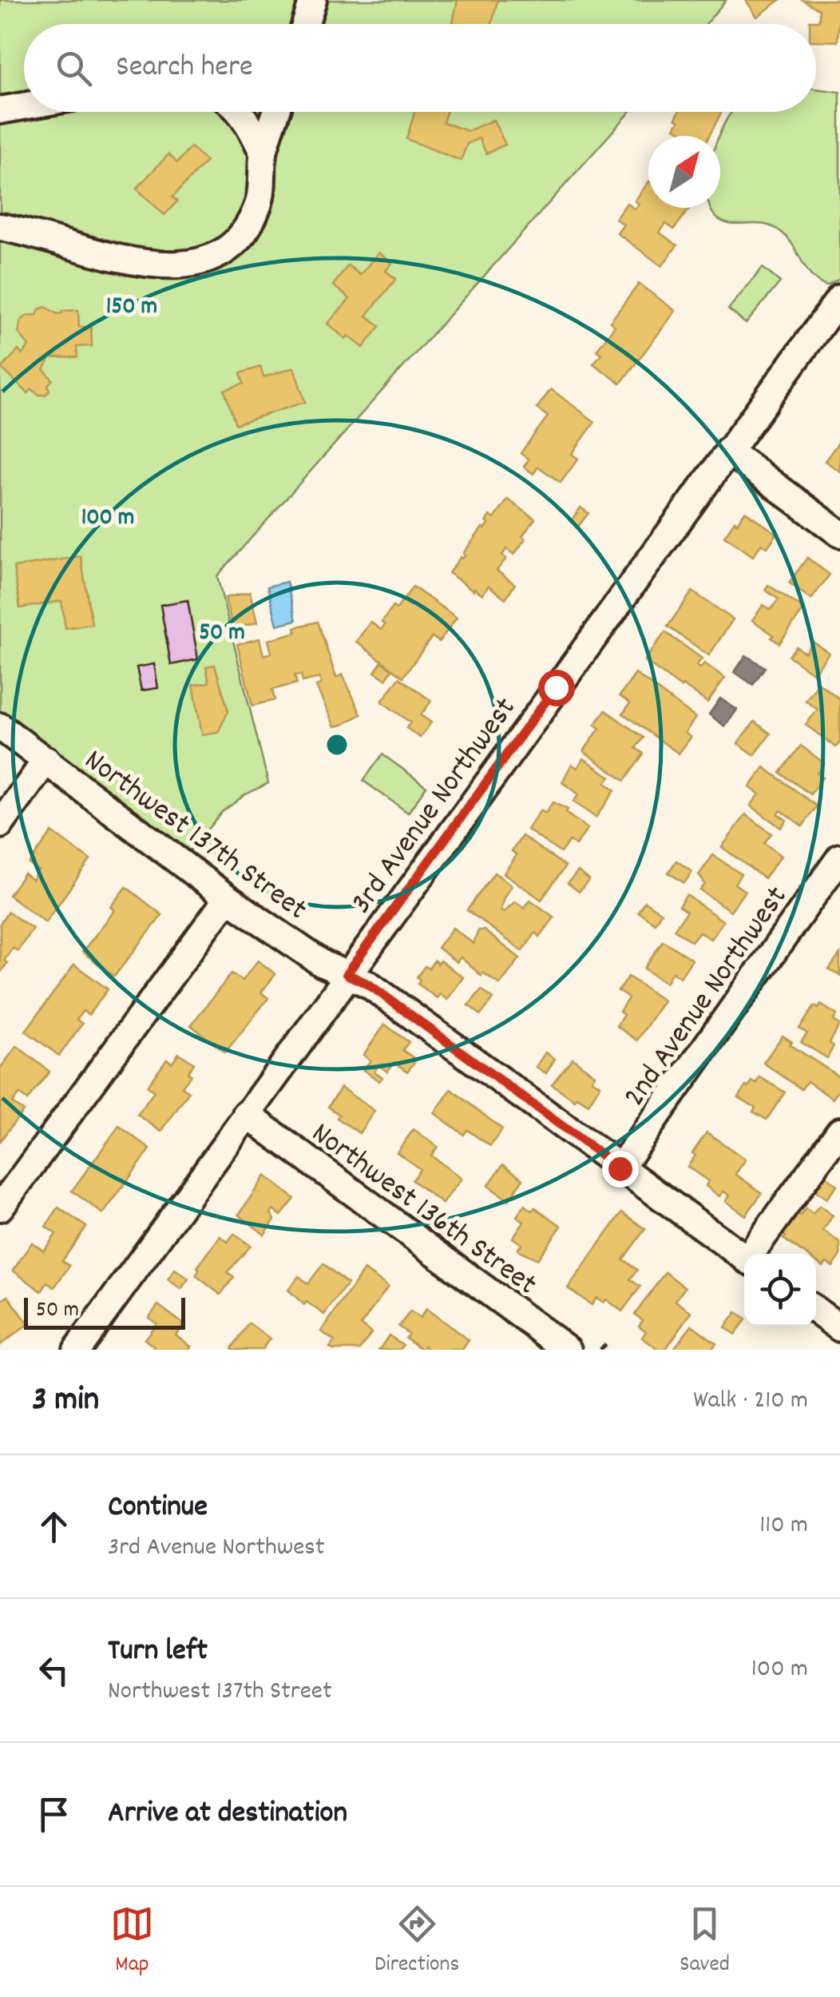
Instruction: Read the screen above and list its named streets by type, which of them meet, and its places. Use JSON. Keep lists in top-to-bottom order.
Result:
{
  "streets": {
    "street": [
      "3rd Avenue Northwest",
      "Northwest 137th Street",
      "2nd Avenue Northwest",
      "Northwest 136th Street"
    ]
  },
  "crossings": [
    ["3rd Avenue Northwest", "Northwest 137th Street"],
    ["3rd Avenue Northwest", "Northwest 136th Street"],
    ["Northwest 137th Street", "2nd Avenue Northwest"]
  ],
  "scale_bar": "50 m",
  "north": "top right",
  "page": {
    "search": "Search here",
    "scale": "50 m",
    "heading": ["3 min", "Walk · 210 m"],
    "list": [
      ["Continue", "3rd Avenue Northwest", "110 m"],
      ["Turn left", "Northwest 137th Street", "100 m"],
      "Arrive at destination"
    ],
    "nav": ["Map", "Directions", "Saved"]
  },
  "rings": ["150 m", "100 m", "50 m"]
}
